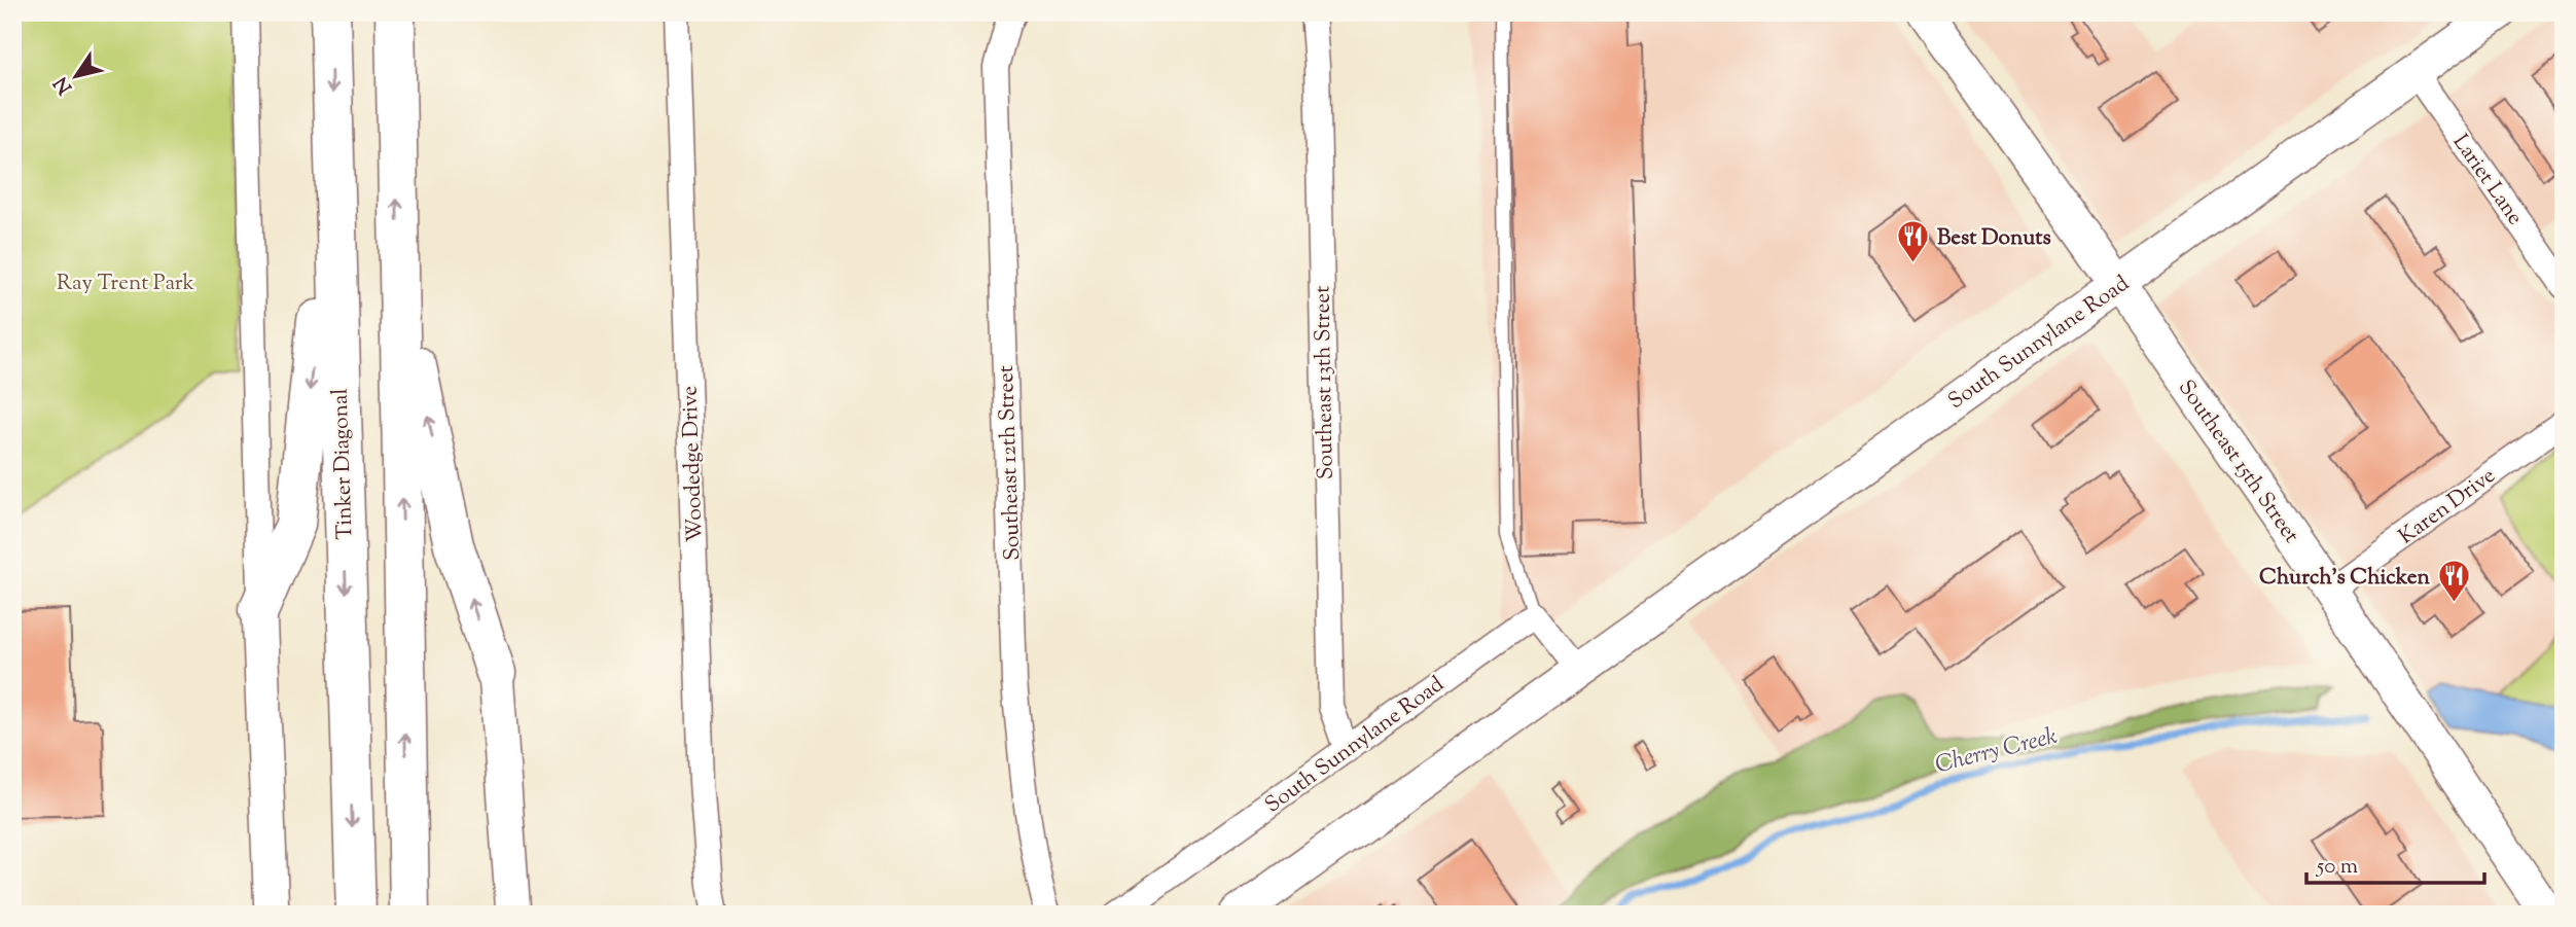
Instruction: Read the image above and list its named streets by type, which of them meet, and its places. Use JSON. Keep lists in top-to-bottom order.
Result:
{
  "streets": {
    "highway": ["Tinker Diagonal"],
    "main road": ["South Sunnylane Road", "Southeast 15th Street"],
    "street": [
      "Lariet Lane",
      "Southeast 13th Street",
      "Southeast 12th Street",
      "Woodedge Drive",
      "Karen Drive"
    ]
  },
  "crossings": [
    ["Lariet Lane", "South Sunnylane Road"],
    ["South Sunnylane Road", "Southeast 13th Street"],
    ["South Sunnylane Road", "Southeast 15th Street"],
    ["Southeast 15th Street", "Karen Drive"]
  ],
  "water": ["Cherry Creek"],
  "parks": ["Ray Trent Park"],
  "places": {
    "restaurant": ["Best Donuts", "Church's Chicken"]
  },
  "scale_bar": "50 m",
  "north": "bottom left"
}
